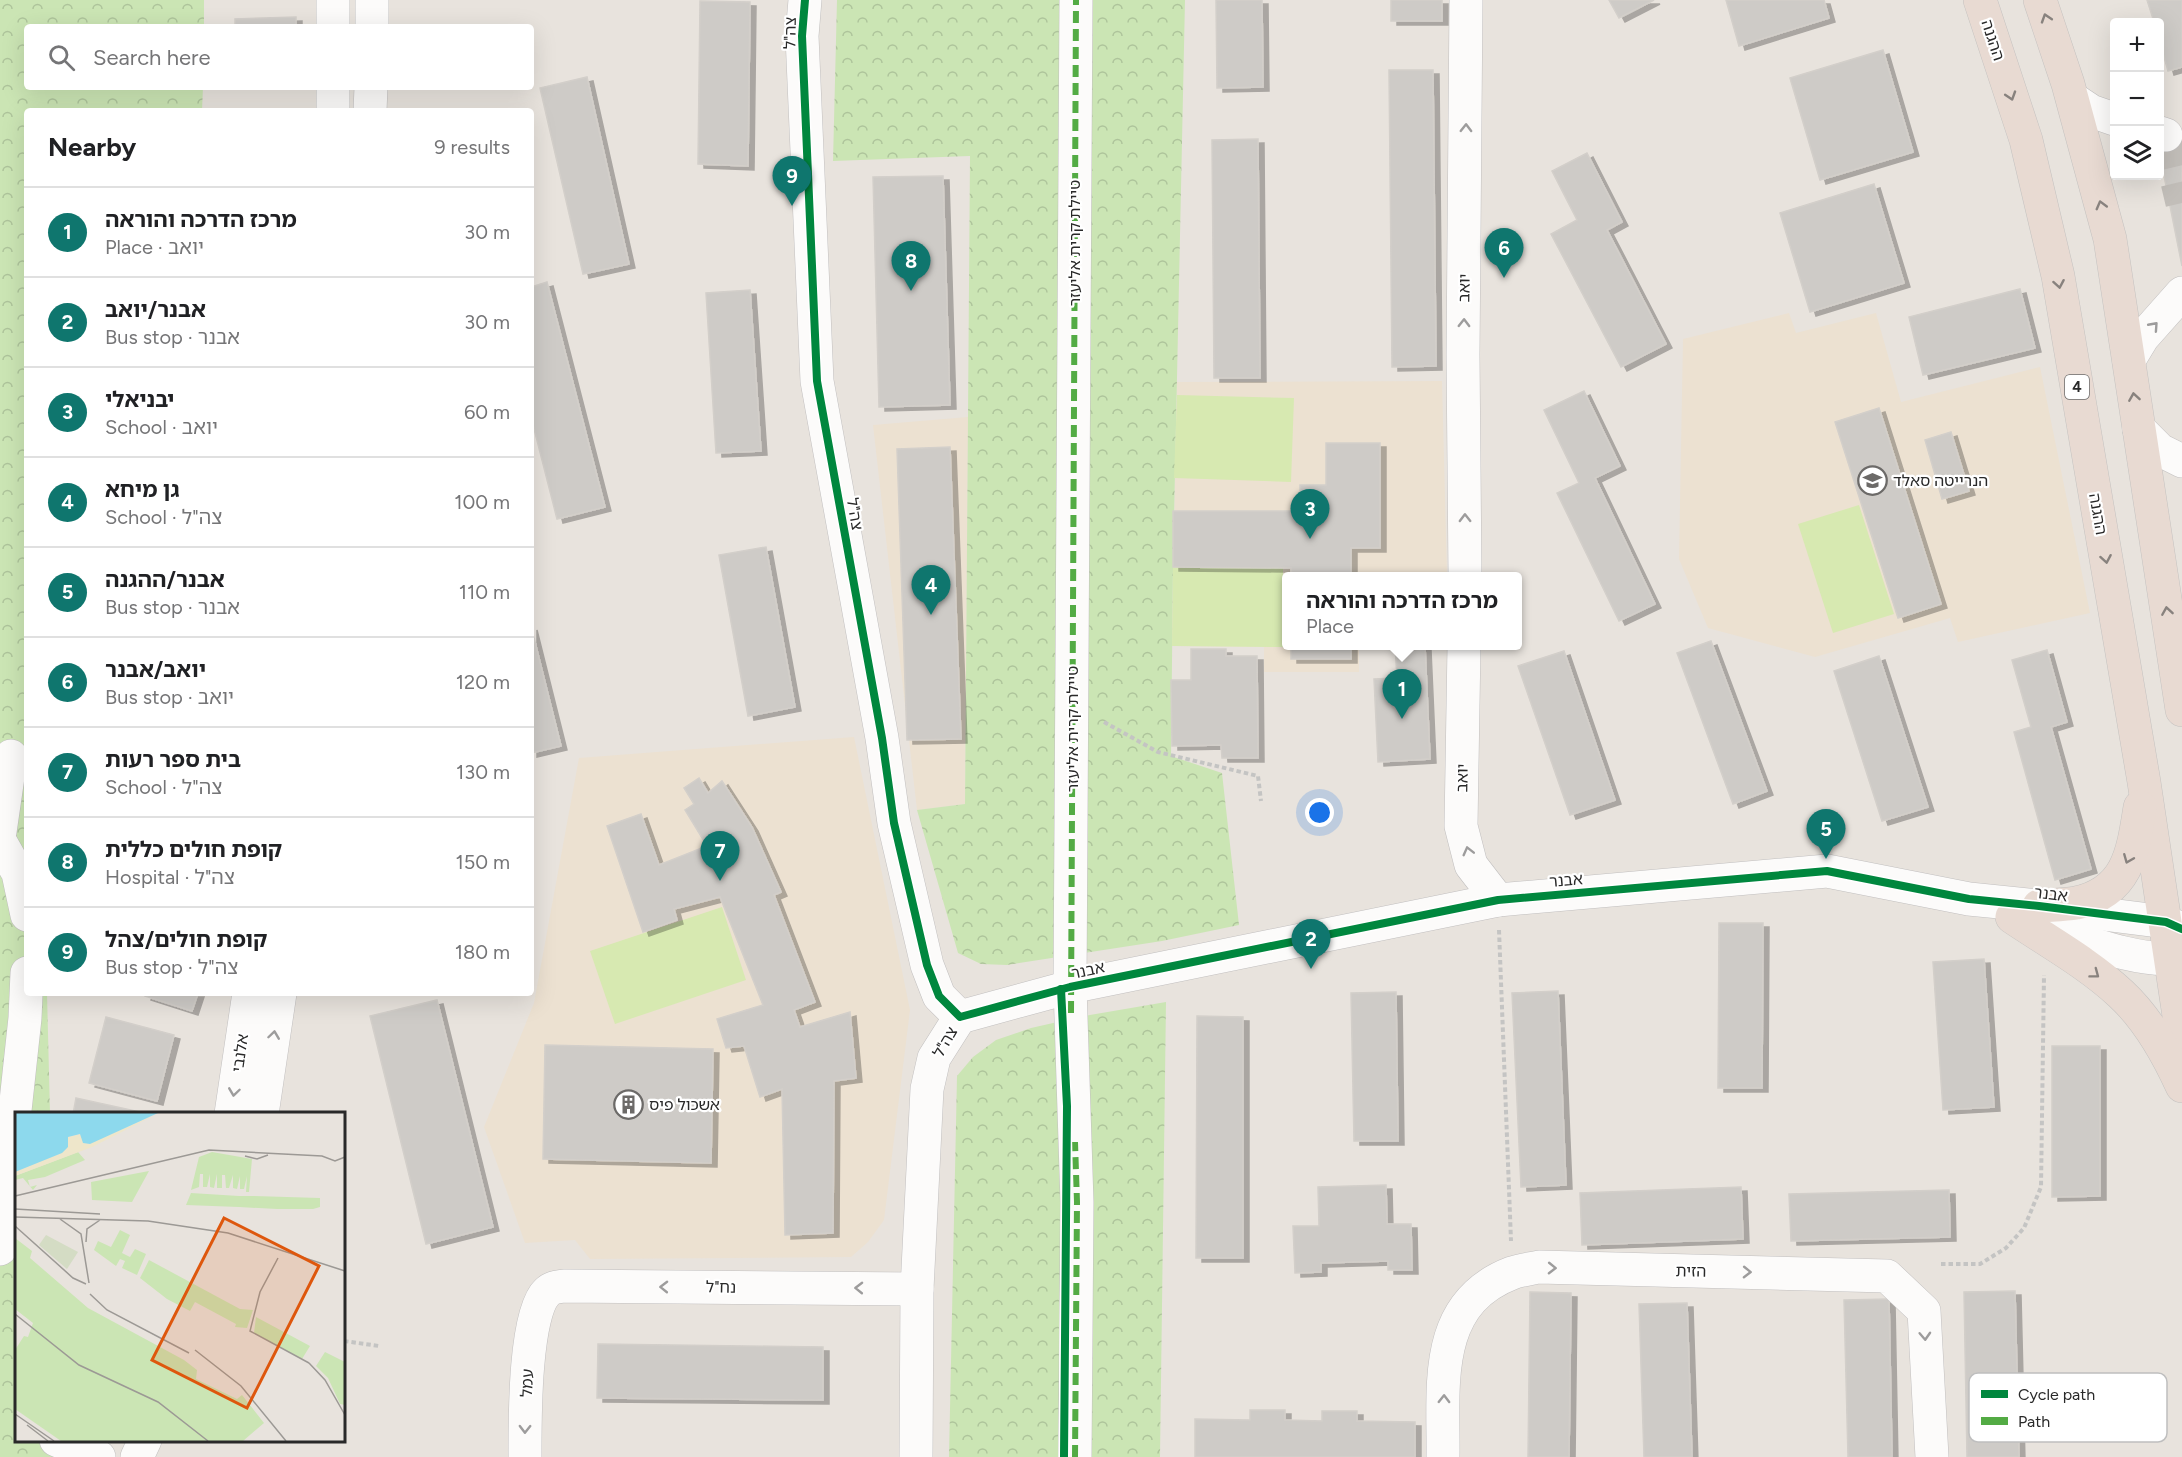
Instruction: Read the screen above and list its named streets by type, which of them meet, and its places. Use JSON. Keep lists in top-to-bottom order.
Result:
{
  "streets": {
    "highway": ["ההגנה", "4"],
    "street": [
      "צה\"ל",
      "טיילת קרית אליעזר",
      "יואב",
      "אבנר",
      "אלנבי",
      "הזית",
      "נח\"ל",
      "עמל"
    ]
  },
  "crossings": [
    ["צה\"ל", "אבנר"],
    ["צה\"ל", "נח\"ל"],
    ["ההגנה", "אבנר"],
    ["טיילת קרית אליעזר", "אבנר"],
    ["יואב", "אבנר"],
    ["נח\"ל", "עמל"]
  ],
  "one_way": ["יואב", "נח\"ל", "עמל"],
  "places": {
    "school or university": ["הנרייטה סאלד"],
    "building": ["אשכול פיס"]
  },
  "legend": ["Cycle path", "Path"],
  "page": {
    "map_buttons": ["+", "−"],
    "search": "Search here",
    "heading": ["Nearby", "9 results"],
    "pins": [
      "9",
      "6",
      "8",
      "3",
      "4",
      "1",
      "5",
      "7",
      "2"
    ],
    "list": [
      {
        "mark": "1",
        "name": "מרכז הדרכה והוראה",
        "note": "Place · יואב",
        "value": "30 m"
      },
      {
        "mark": "2",
        "name": "אבנר/יואב",
        "note": "Bus stop · אבנר",
        "value": "30 m"
      },
      {
        "mark": "3",
        "name": "יבניאלי",
        "note": "School · יואב",
        "value": "60 m"
      },
      {
        "mark": "4",
        "name": "גן מיחא",
        "note": "School · צה\"ל",
        "value": "100 m"
      },
      {
        "mark": "5",
        "name": "אבנר/ההגנה",
        "note": "Bus stop · אבנר",
        "value": "110 m"
      },
      {
        "mark": "6",
        "name": "יואב/אבנר",
        "note": "Bus stop · יואב",
        "value": "120 m"
      },
      {
        "mark": "7",
        "name": "בית ספר רעות",
        "note": "School · צה\"ל",
        "value": "130 m"
      },
      {
        "mark": "8",
        "name": "קופת חולים כללית",
        "note": "Hospital · צה\"ל",
        "value": "150 m"
      },
      {
        "mark": "9",
        "name": "קופת חולים/צהל",
        "note": "Bus stop · צה\"ל",
        "value": "180 m"
      }
    ],
    "popup": ["מרכז הדרכה והוראה", "Place"]
  }
}
